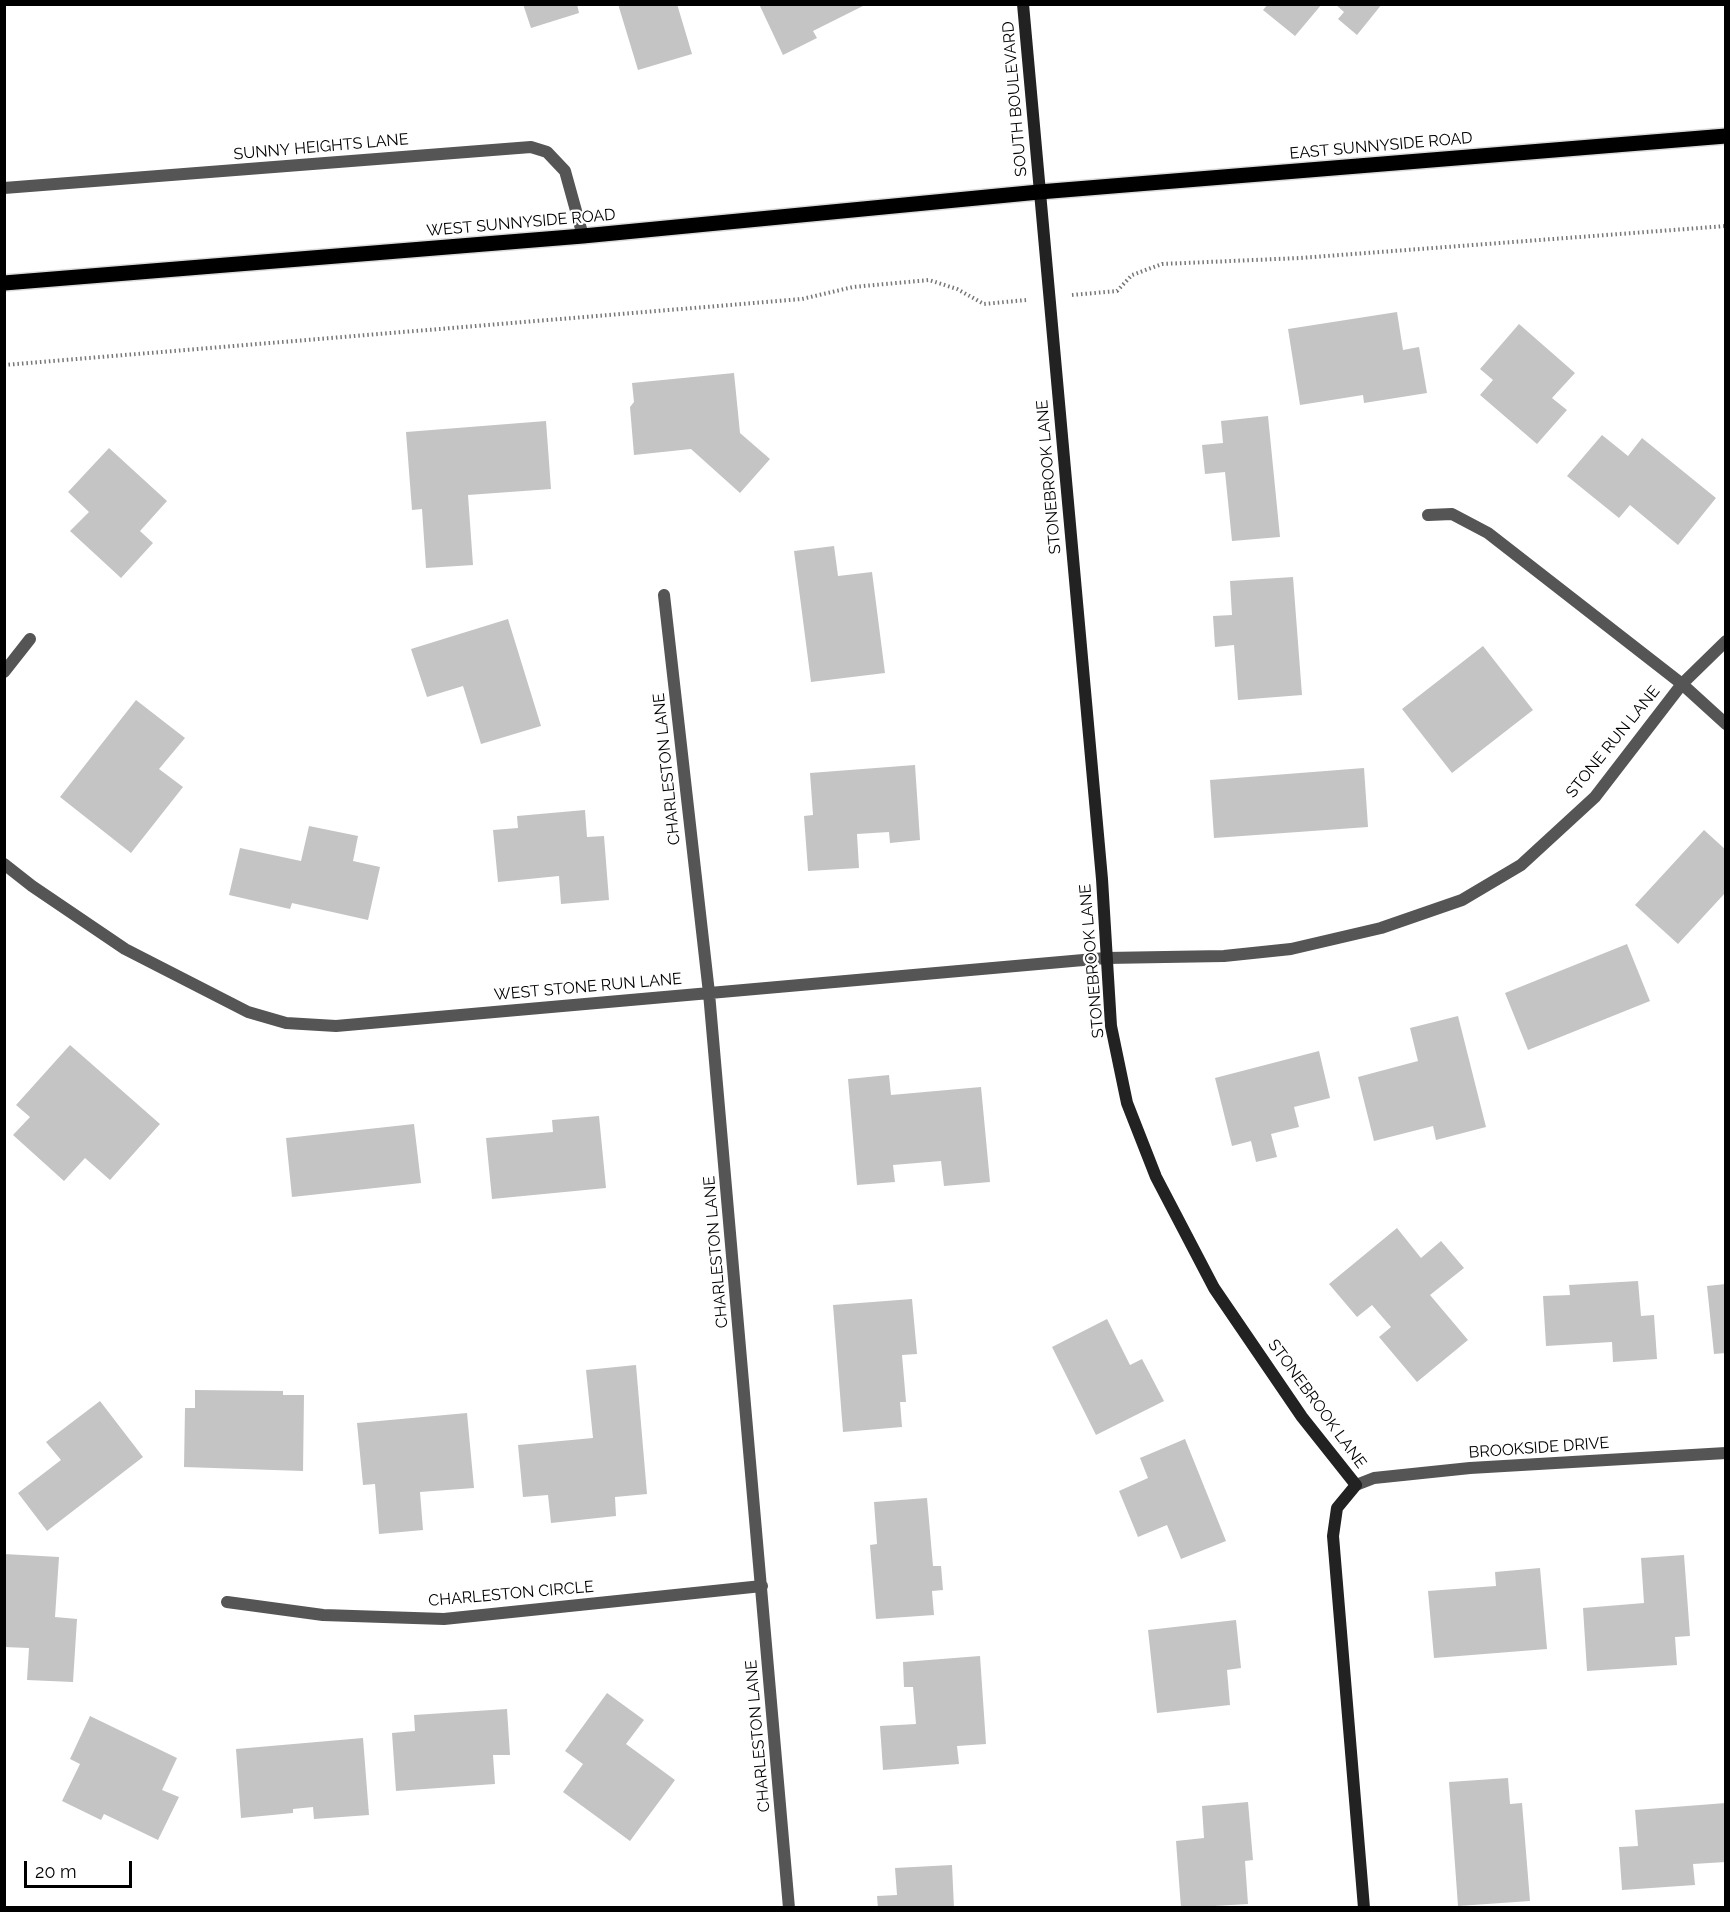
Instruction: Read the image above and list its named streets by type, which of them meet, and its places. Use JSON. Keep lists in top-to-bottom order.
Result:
{
  "streets": {
    "main road": ["EAST SUNNYSIDE ROAD", "WEST SUNNYSIDE ROAD"],
    "street": [
      "SOUTH BOULEVARD",
      "SUNNY HEIGHTS LANE",
      "STONEBROOK LANE",
      "STONE RUN LANE",
      "CHARLESTON LANE",
      "WEST STONE RUN LANE",
      "BROOKSIDE DRIVE",
      "CHARLESTON CIRCLE"
    ]
  },
  "crossings": [
    ["SOUTH BOULEVARD", "EAST SUNNYSIDE ROAD"],
    ["SOUTH BOULEVARD", "WEST SUNNYSIDE ROAD"],
    ["SOUTH BOULEVARD", "STONEBROOK LANE"],
    ["EAST SUNNYSIDE ROAD", "WEST SUNNYSIDE ROAD"],
    ["EAST SUNNYSIDE ROAD", "STONEBROOK LANE"],
    ["SUNNY HEIGHTS LANE", "WEST SUNNYSIDE ROAD"],
    ["WEST SUNNYSIDE ROAD", "STONEBROOK LANE"],
    ["STONEBROOK LANE", "WEST STONE RUN LANE"],
    ["STONEBROOK LANE", "BROOKSIDE DRIVE"],
    ["STONE RUN LANE", "WEST STONE RUN LANE"],
    ["CHARLESTON LANE", "WEST STONE RUN LANE"],
    ["CHARLESTON LANE", "CHARLESTON CIRCLE"]
  ],
  "scale_bar": "20 m"
}
